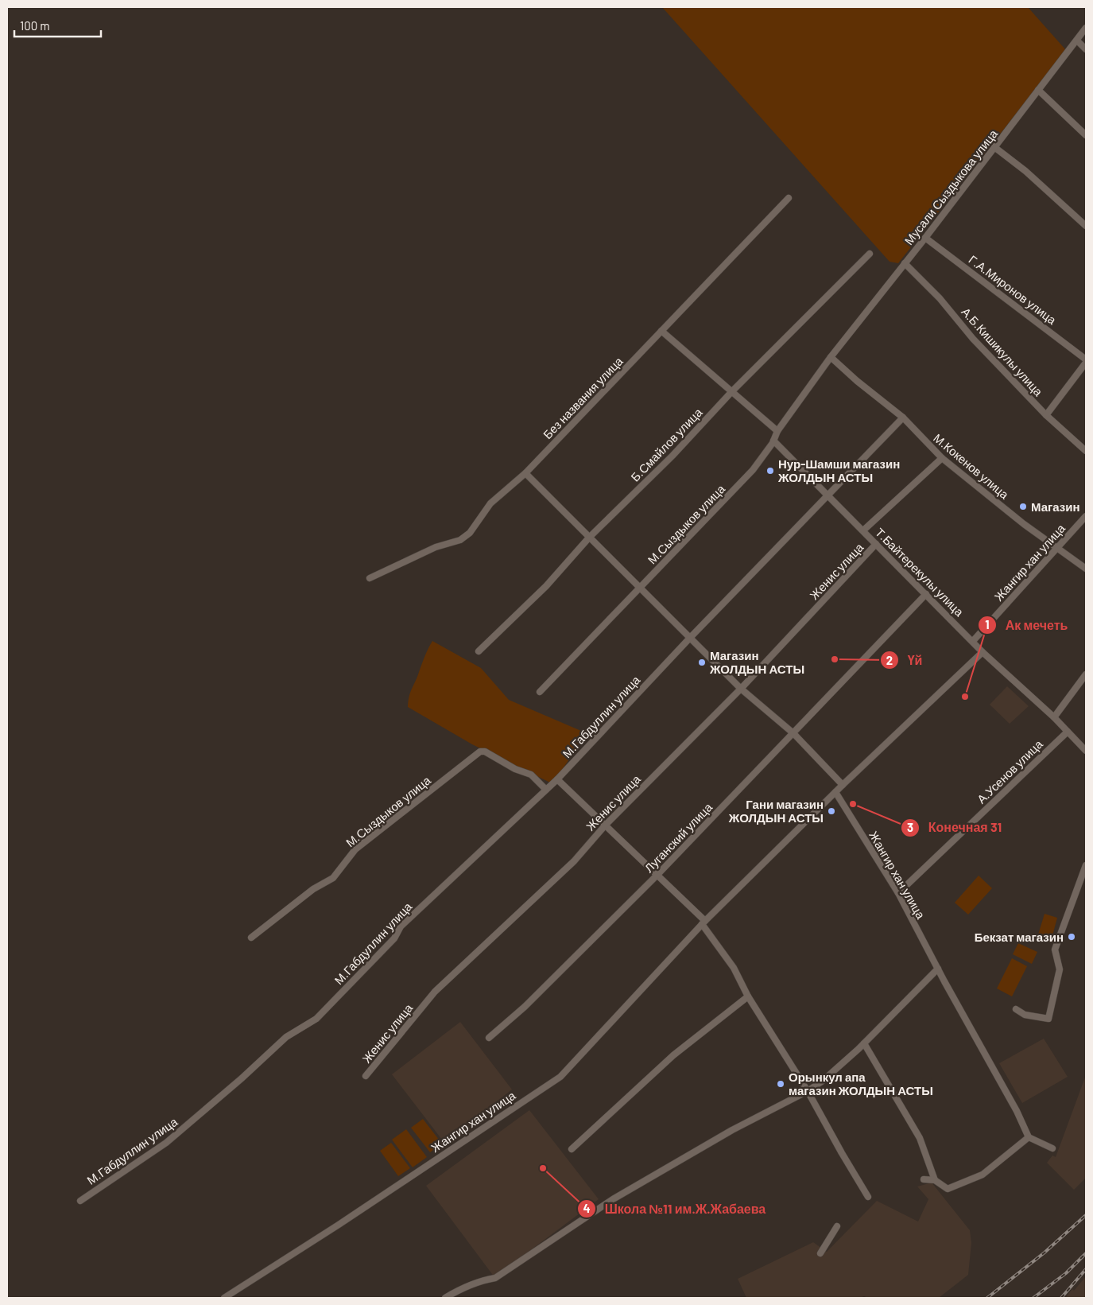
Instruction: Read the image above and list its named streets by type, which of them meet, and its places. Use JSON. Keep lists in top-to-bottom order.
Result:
{
  "streets": {
    "street": [
      "Мусали Сыздыкова улица",
      "Г.А.Миронов улица",
      "А.Б.Кишикулы улица",
      "Без названия улица",
      "Б.Смайлов улица",
      "М.Кокенов улица",
      "М.Сыздыков улица",
      "Жангир хан улица",
      "Женис улица",
      "Т.Байтерекулы улица",
      "М.Габдуллин улица",
      "А.Усенов улица",
      "Луганский улица"
    ]
  },
  "crossings": [
    ["Мусали Сыздыкова улица", "Г.А.Миронов улица"],
    ["Мусали Сыздыкова улица", "А.Б.Кишикулы улица"],
    ["Мусали Сыздыкова улица", "М.Кокенов улица"],
    ["Мусали Сыздыкова улица", "М.Сыздыков улица"],
    ["М.Кокенов улица", "М.Сыздыков улица"],
    ["М.Кокенов улица", "Жангир хан улица"],
    ["М.Кокенов улица", "М.Габдуллин улица"],
    ["М.Сыздыков улица", "Т.Байтерекулы улица"],
    ["М.Сыздыков улица", "М.Габдуллин улица"],
    ["Жангир хан улица", "Т.Байтерекулы улица"],
    ["Жангир хан улица", "А.Усенов улица"],
    ["Женис улица", "Т.Байтерекулы улица"],
    ["Т.Байтерекулы улица", "М.Габдуллин улица"],
    ["Т.Байтерекулы улица", "А.Усенов улица"],
    ["Т.Байтерекулы улица", "Луганский улица"]
  ],
  "places": [
    "Нур-Шамши магазин ЖОЛДЫН АСТЫ",
    "Магазин",
    "Үй",
    "Магазин ЖОЛДЫН АСТЫ",
    "Ак мечеть",
    "Конечная 31",
    "Гани магазин ЖОЛДЫН АСТЫ",
    "Бекзат магазин",
    "Орынкул апа магазин ЖОЛДЫН АСТЫ",
    "Школа №11 им.Ж.Жабаева"
  ],
  "scale_bar": "100 m"
}
